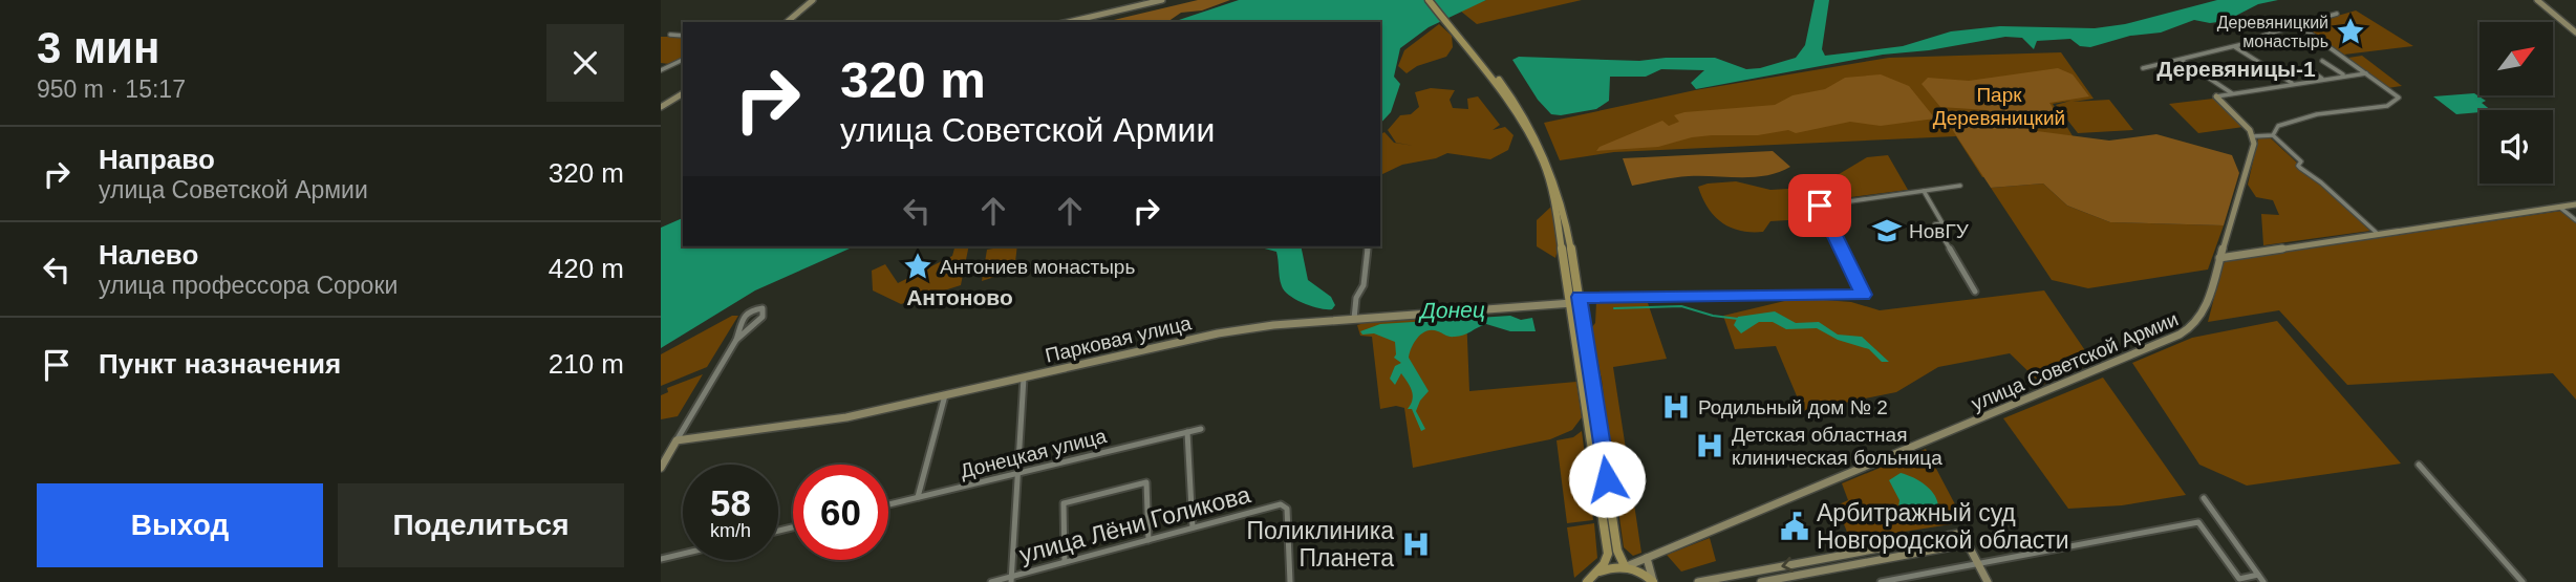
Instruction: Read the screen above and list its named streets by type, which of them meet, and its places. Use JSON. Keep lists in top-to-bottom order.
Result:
{
  "streets": {
    "street": [
      "Парковая улица",
      "улица Советской Армии",
      "Донецкая улица",
      "улица Лёни Голикова"
    ]
  },
  "districts": ["Деревяницы-1", "Антоново"],
  "water": ["Донец"],
  "parks": ["Парк Деревяницкий"],
  "places": {
    "place": ["Деревяницкий монастырь", "Антониев монастырь"],
    "school or university": ["НовГУ"],
    "hospital": ["Родильный дом № 2", "Детская областная клиническая больница", "Поликлиника Планета"],
    "public building": ["Арбитражный суд Новгородской области"]
  },
  "north": "top right",
  "page": {
    "heading": ["3 мин", "950 m · 15:17"],
    "turn": ["320 m", "улица Советской Армии"],
    "list": [
      {
        "name": "Направо",
        "note": "улица Советской Армии",
        "value": "320 m"
      },
      {
        "name": "Налево",
        "note": "улица профессора Сороки",
        "value": "420 m"
      },
      {
        "name": "Пункт назначения",
        "value": "210 m"
      }
    ],
    "speed": "58 km/h",
    "limit": "60",
    "buttons": ["Выход", "Поделиться"]
  }
}
